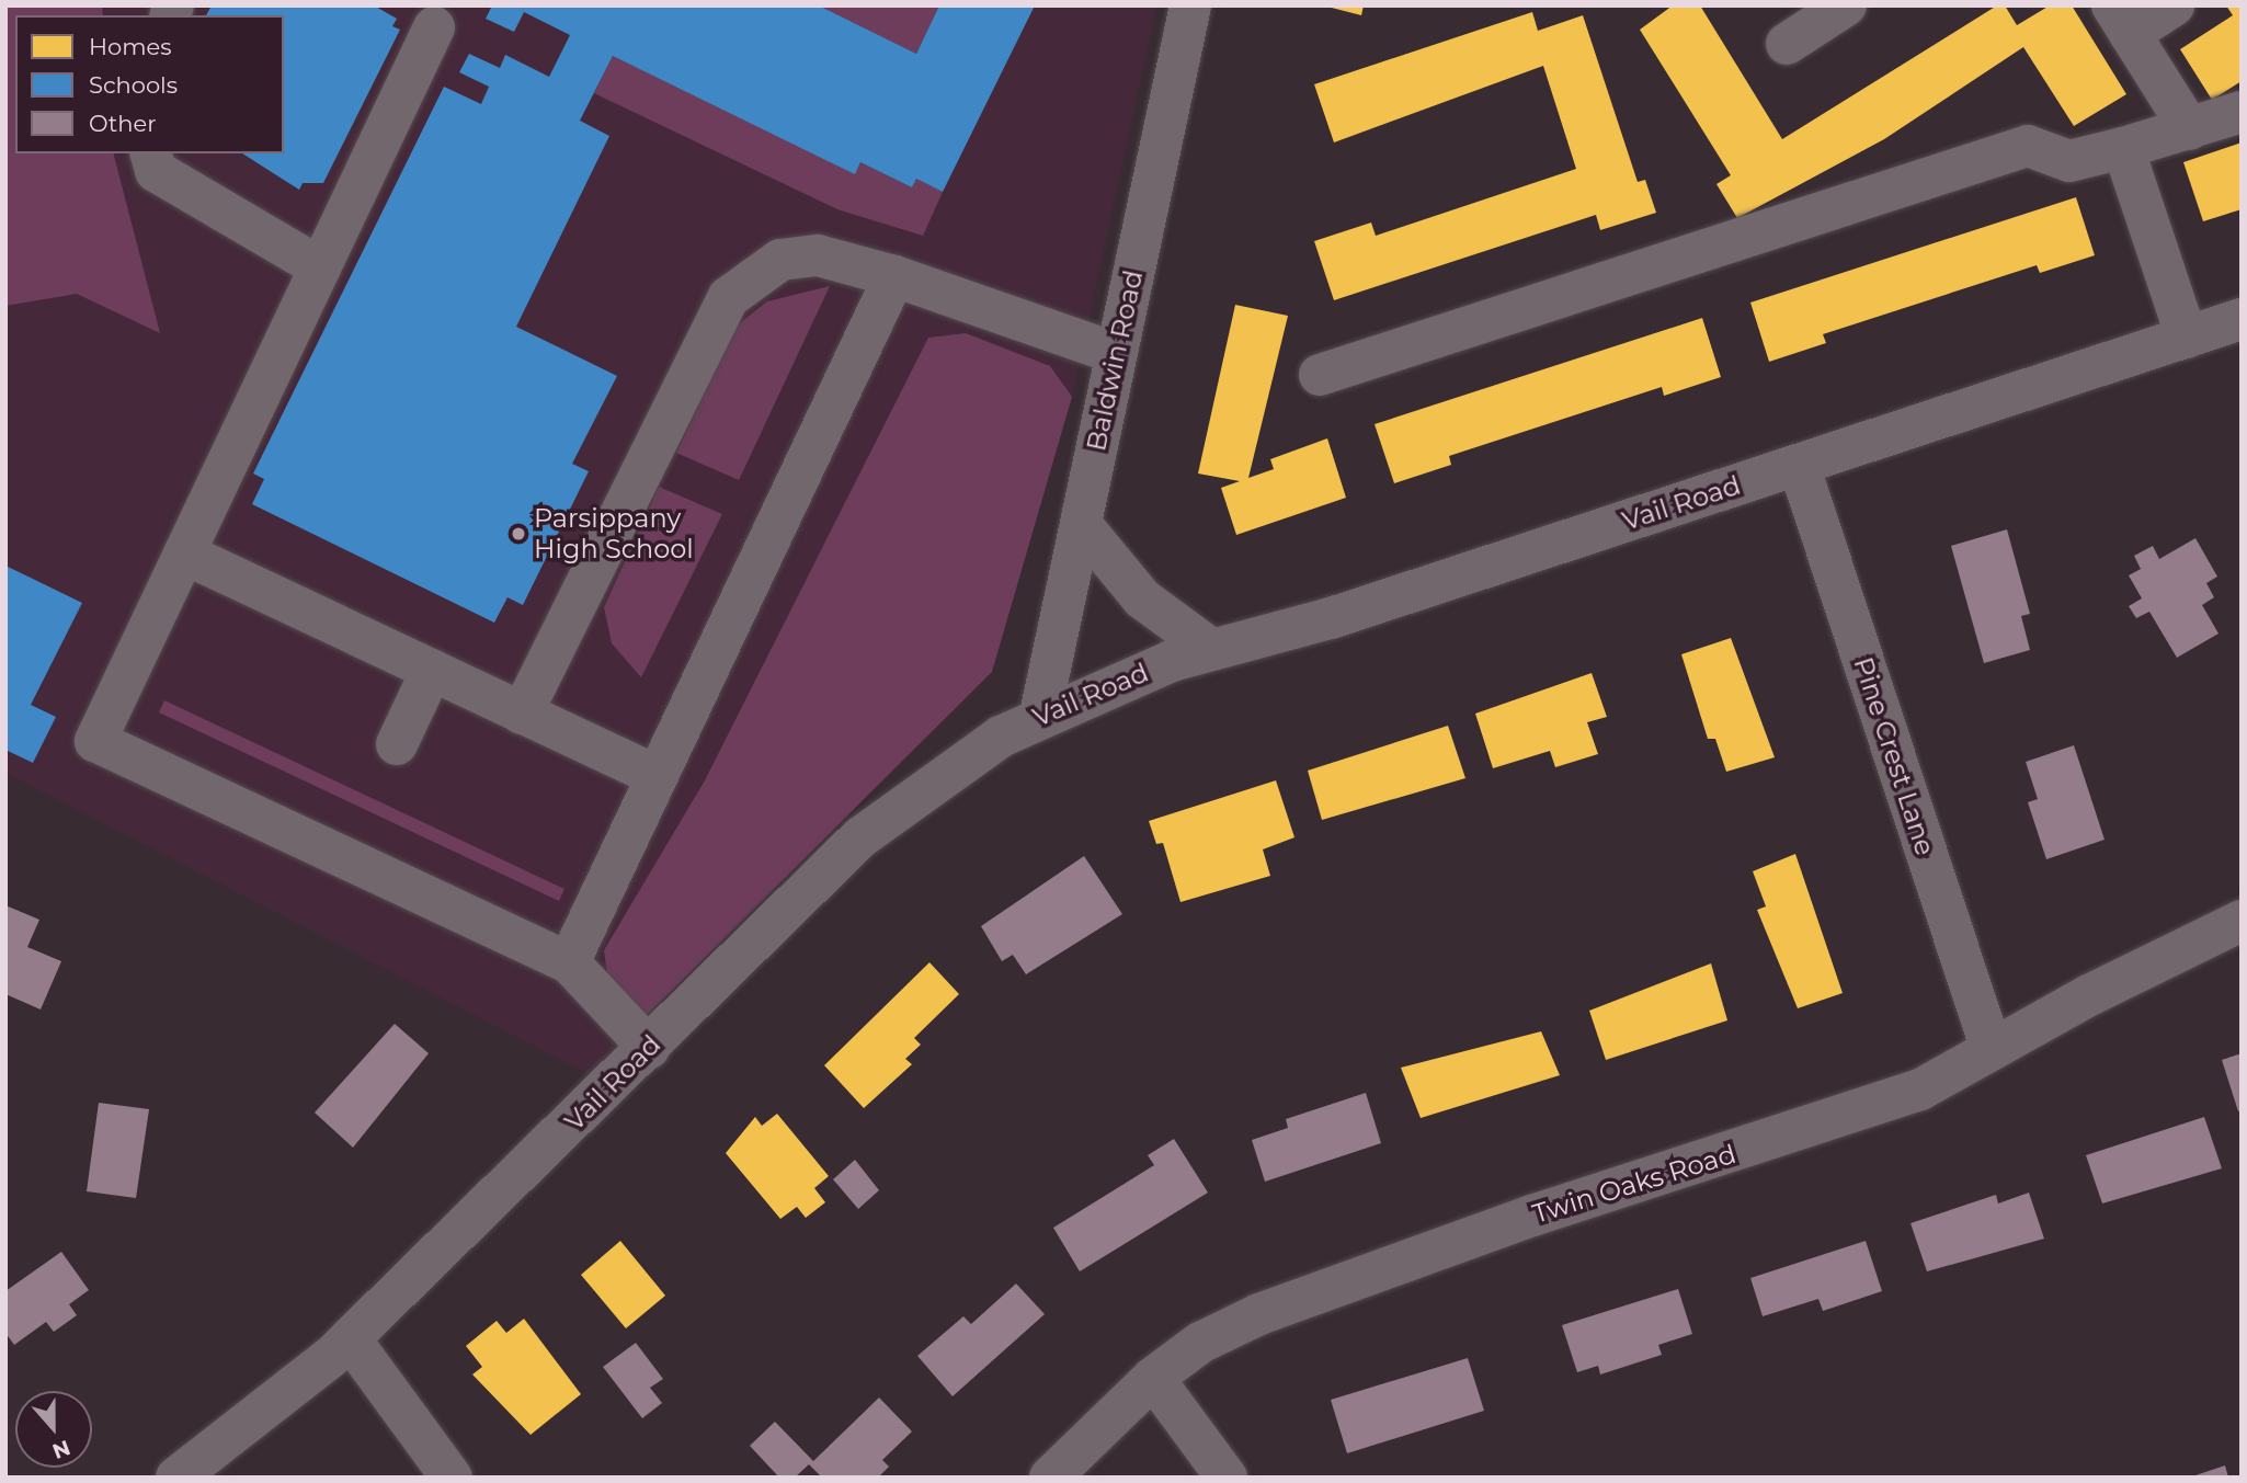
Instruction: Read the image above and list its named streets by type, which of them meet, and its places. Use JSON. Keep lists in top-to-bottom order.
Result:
{
  "streets": {
    "street": [
      "Baldwin Road",
      "Vail Road",
      "Pine Crest Lane",
      "Twin Oaks Road"
    ]
  },
  "crossings": [
    ["Baldwin Road", "Vail Road"],
    ["Vail Road", "Pine Crest Lane"],
    ["Pine Crest Lane", "Twin Oaks Road"]
  ],
  "places": ["Parsippany High School"],
  "legend": ["Homes", "Schools", "Other"],
  "north": "bottom"
}
